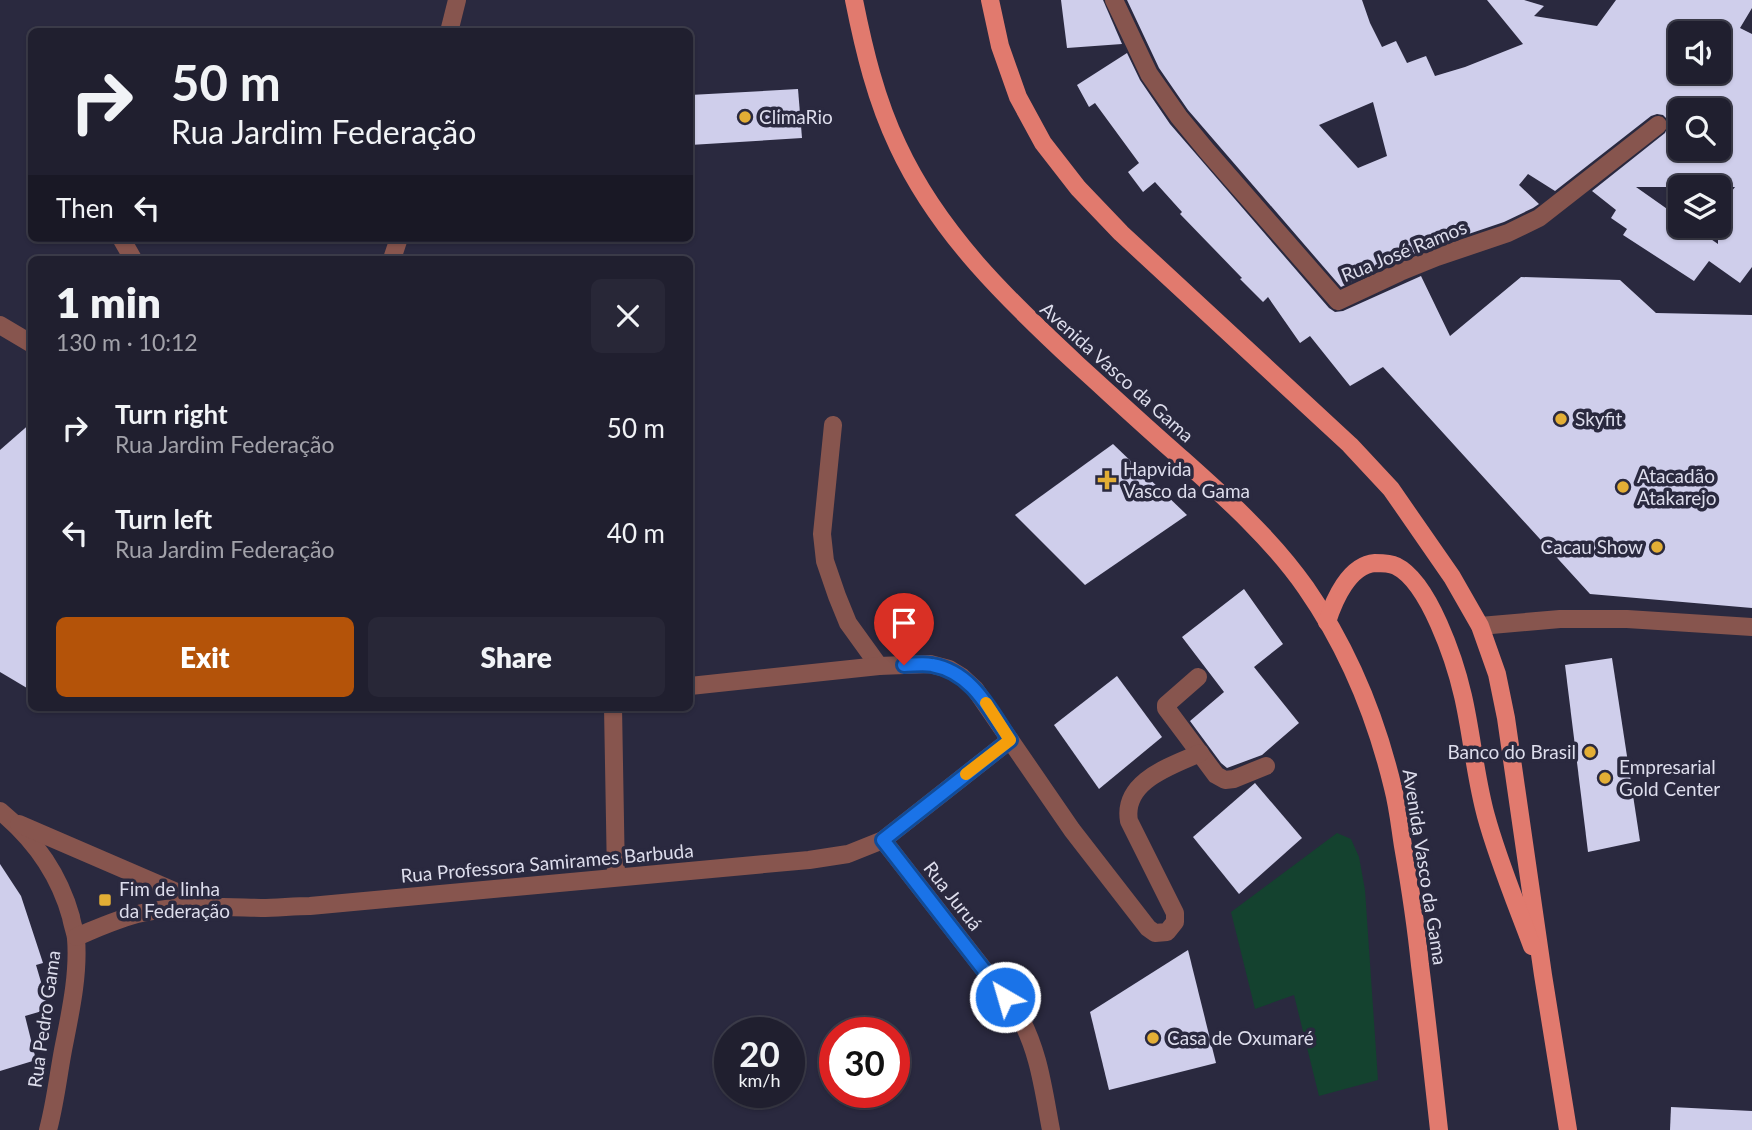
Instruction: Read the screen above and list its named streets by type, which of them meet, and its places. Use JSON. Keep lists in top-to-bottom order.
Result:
{
  "streets": {
    "main road": ["Avenida Vasco da Gama"],
    "street": [
      "Rua José Ramos",
      "Rua Professora Samirames Barbuda",
      "Rua Juruá",
      "Rua Pedro Gama"
    ]
  },
  "crossings": [
    ["Rua Professora Samirames Barbuda", "Rua Juruá"],
    ["Rua Professora Samirames Barbuda", "Rua Pedro Gama"]
  ],
  "places": {
    "other": [
      "ClimaRio",
      "Skyfit",
      "Atacadão Atakarejo",
      "Cacau Show",
      "Banco do Brasil",
      "Empresarial Gold Center",
      "Casa de Oxumaré"
    ],
    "health": ["Hapvida Vasco da Gama"],
    "transit": ["Fim de linha da Federação"]
  },
  "page": {
    "turn": ["50 m", "Rua Jardim Federação"],
    "then": "Then",
    "heading": ["1 min", "130 m · 10:12"],
    "list": [
      {
        "name": "Turn right",
        "note": "Rua Jardim Federação",
        "value": "50 m"
      },
      {
        "name": "Turn left",
        "note": "Rua Jardim Federação",
        "value": "40 m"
      }
    ],
    "buttons": ["Exit", "Share"],
    "speed": "20 km/h",
    "limit": "30"
  }
}
